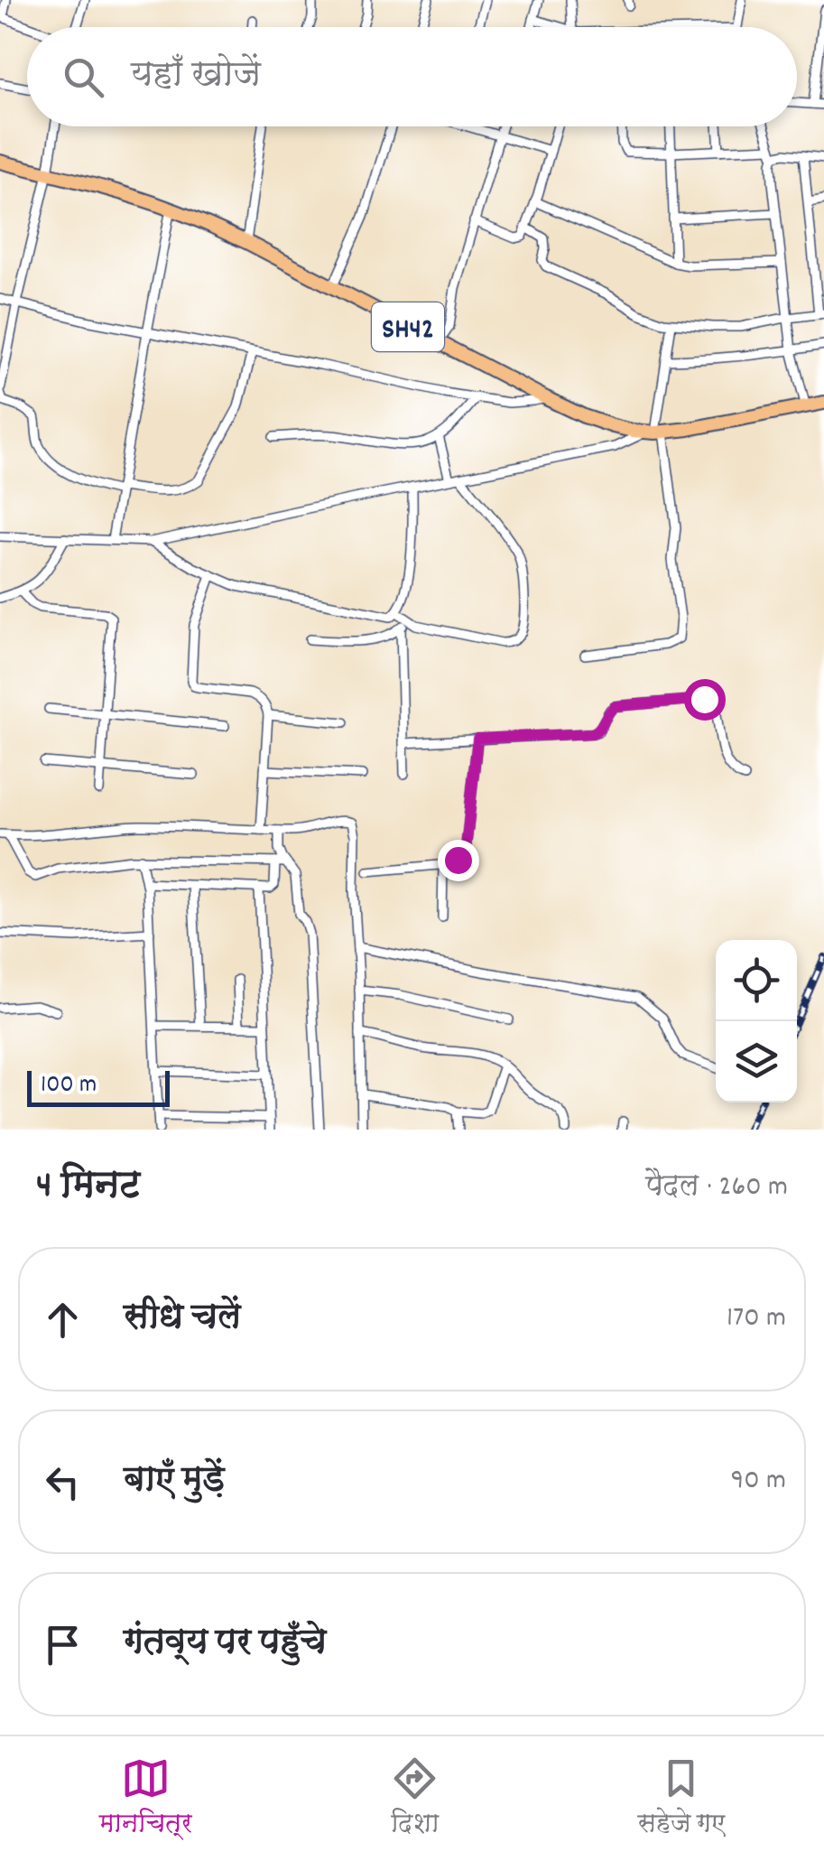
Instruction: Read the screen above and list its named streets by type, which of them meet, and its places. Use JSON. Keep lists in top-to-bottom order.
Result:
{
  "streets": {
    "main road": ["SH42"]
  },
  "scale_bar": "100 m",
  "page": {
    "search": "यहाँ खोजें",
    "scale": "100 m",
    "heading": ["4 मिनट", "पैदल · 260 m"],
    "list": [
      ["सीधे चलें", "170 m"],
      ["बाएँ मुड़ें", "90 m"],
      "गंतव्य पर पहुँचे"
    ],
    "nav": ["मानचित्र", "दिशा", "सहेजे गए"]
  }
}
